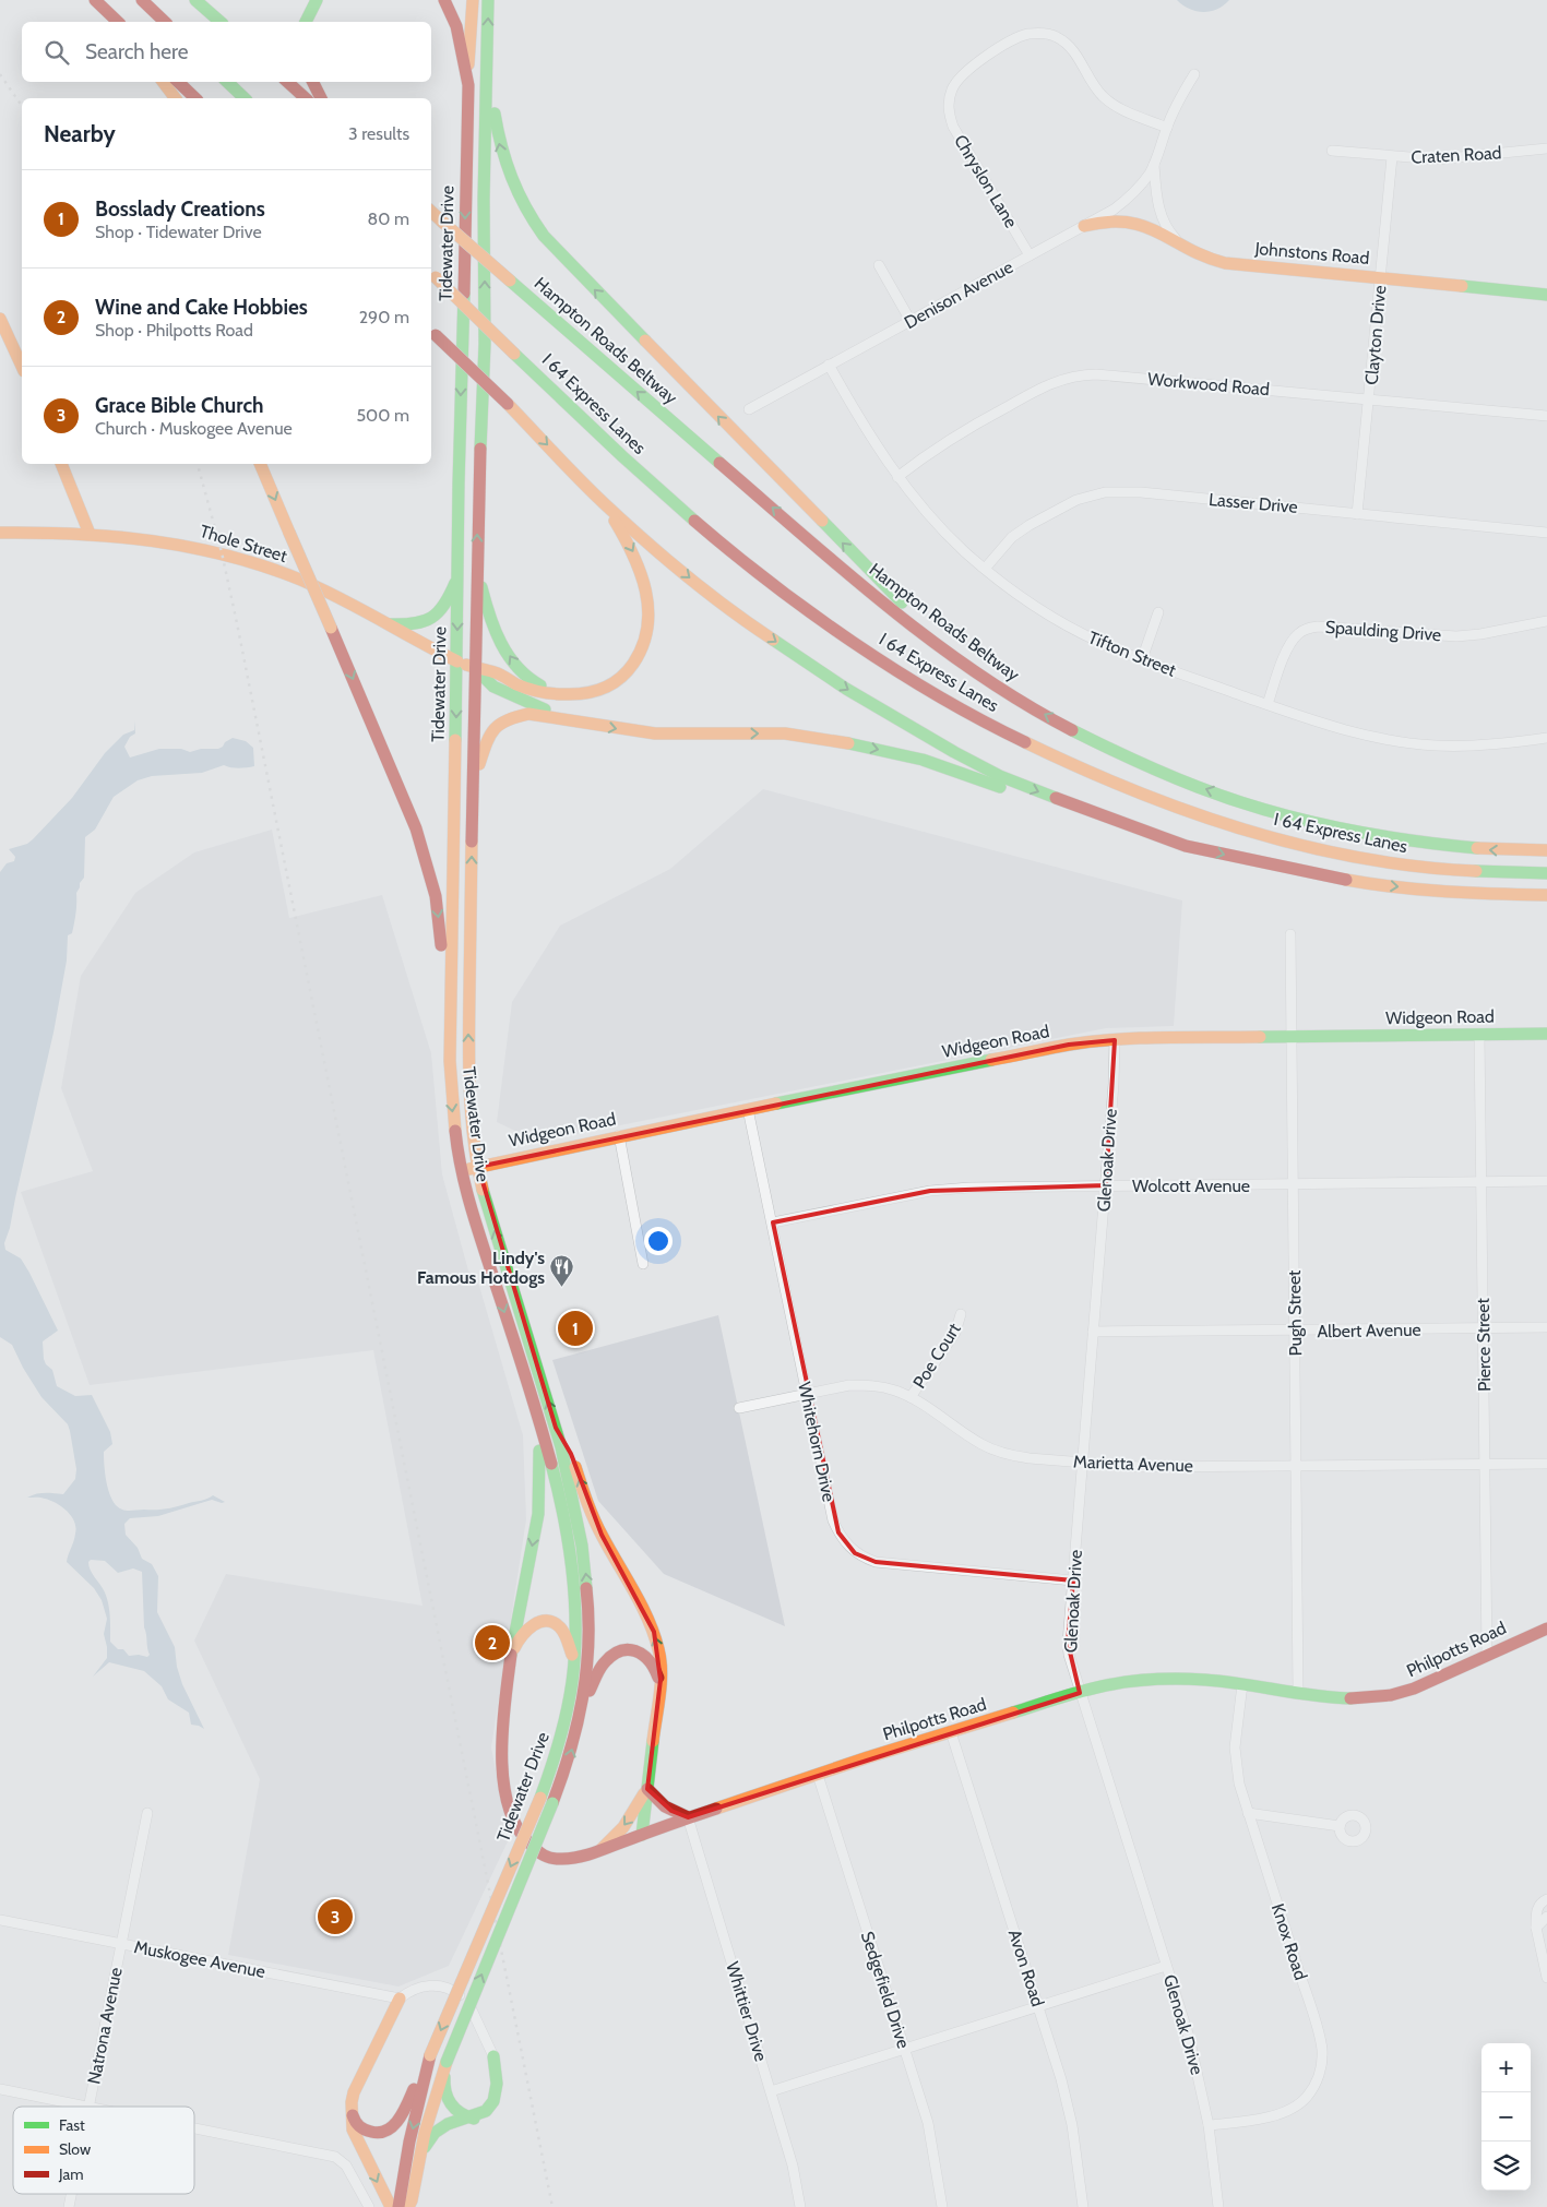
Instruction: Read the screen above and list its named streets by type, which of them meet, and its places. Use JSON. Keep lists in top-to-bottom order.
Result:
{
  "streets": {
    "main road": [
      "Tidewater Drive",
      "Johnstons Road",
      "Hampton Roads Beltway",
      "I 64 Express Lanes",
      "Thole Street",
      "Widgeon Road",
      "Philpotts Road"
    ],
    "street": [
      "Craten Road",
      "Chryslon Lane",
      "Denison Avenue",
      "Clayton Drive",
      "Workwood Road",
      "Lasser Drive",
      "Spaulding Drive",
      "Tifton Street",
      "Glenoak Drive",
      "Wolcott Avenue",
      "Pugh Street",
      "Albert Avenue",
      "Pierce Street",
      "Poe Court",
      "Whitehorn Drive",
      "Marietta Avenue",
      "Knox Road",
      "Muskogee Avenue",
      "Avon Road",
      "Sedgefield Drive",
      "Whittier Drive",
      "Natrona Avenue"
    ]
  },
  "crossings": [
    ["Craten Road", "Clayton Drive"],
    ["Chryslon Lane", "Denison Avenue"],
    ["Tidewater Drive", "Thole Street"],
    ["Tidewater Drive", "Widgeon Road"],
    ["Tidewater Drive", "Philpotts Road"],
    ["Johnstons Road", "Denison Avenue"],
    ["Johnstons Road", "Clayton Drive"],
    ["Denison Avenue", "Tifton Street"],
    ["Clayton Drive", "Workwood Road"],
    ["Clayton Drive", "Lasser Drive"],
    ["Workwood Road", "Tifton Street"],
    ["Lasser Drive", "Tifton Street"],
    ["Spaulding Drive", "Tifton Street"],
    ["Widgeon Road", "Glenoak Drive"],
    ["Widgeon Road", "Pugh Street"],
    ["Widgeon Road", "Pierce Street"],
    ["Widgeon Road", "Whitehorn Drive"],
    ["Glenoak Drive", "Wolcott Avenue"],
    ["Glenoak Drive", "Albert Avenue"],
    ["Glenoak Drive", "Whitehorn Drive"],
    ["Glenoak Drive", "Marietta Avenue"],
    ["Glenoak Drive", "Philpotts Road"],
    ["Glenoak Drive", "Knox Road"],
    ["Wolcott Avenue", "Pugh Street"],
    ["Wolcott Avenue", "Pierce Street"],
    ["Wolcott Avenue", "Whitehorn Drive"],
    ["Pugh Street", "Albert Avenue"],
    ["Pugh Street", "Marietta Avenue"],
    ["Pugh Street", "Philpotts Road"],
    ["Albert Avenue", "Pierce Street"],
    ["Pierce Street", "Marietta Avenue"],
    ["Pierce Street", "Philpotts Road"],
    ["Poe Court", "Marietta Avenue"],
    ["Whitehorn Drive", "Marietta Avenue"],
    ["Philpotts Road", "Knox Road"],
    ["Philpotts Road", "Avon Road"],
    ["Philpotts Road", "Sedgefield Drive"],
    ["Philpotts Road", "Whittier Drive"],
    ["Muskogee Avenue", "Natrona Avenue"]
  ],
  "places": {
    "restaurant": ["Lindy's Famous Hotdogs"]
  },
  "legend": ["Fast", "Slow", "Jam"],
  "page": {
    "search": "Search here",
    "heading": ["Nearby", "3 results"],
    "list": [
      {
        "mark": "1",
        "name": "Bosslady Creations",
        "note": "Shop · Tidewater Drive",
        "value": "80 m"
      },
      {
        "mark": "2",
        "name": "Wine and Cake Hobbies",
        "note": "Shop · Philpotts Road",
        "value": "290 m"
      },
      {
        "mark": "3",
        "name": "Grace Bible Church",
        "note": "Church · Muskogee Avenue",
        "value": "500 m"
      }
    ],
    "pins": ["1", "2", "3"],
    "map_buttons": ["+", "−"]
  }
}
